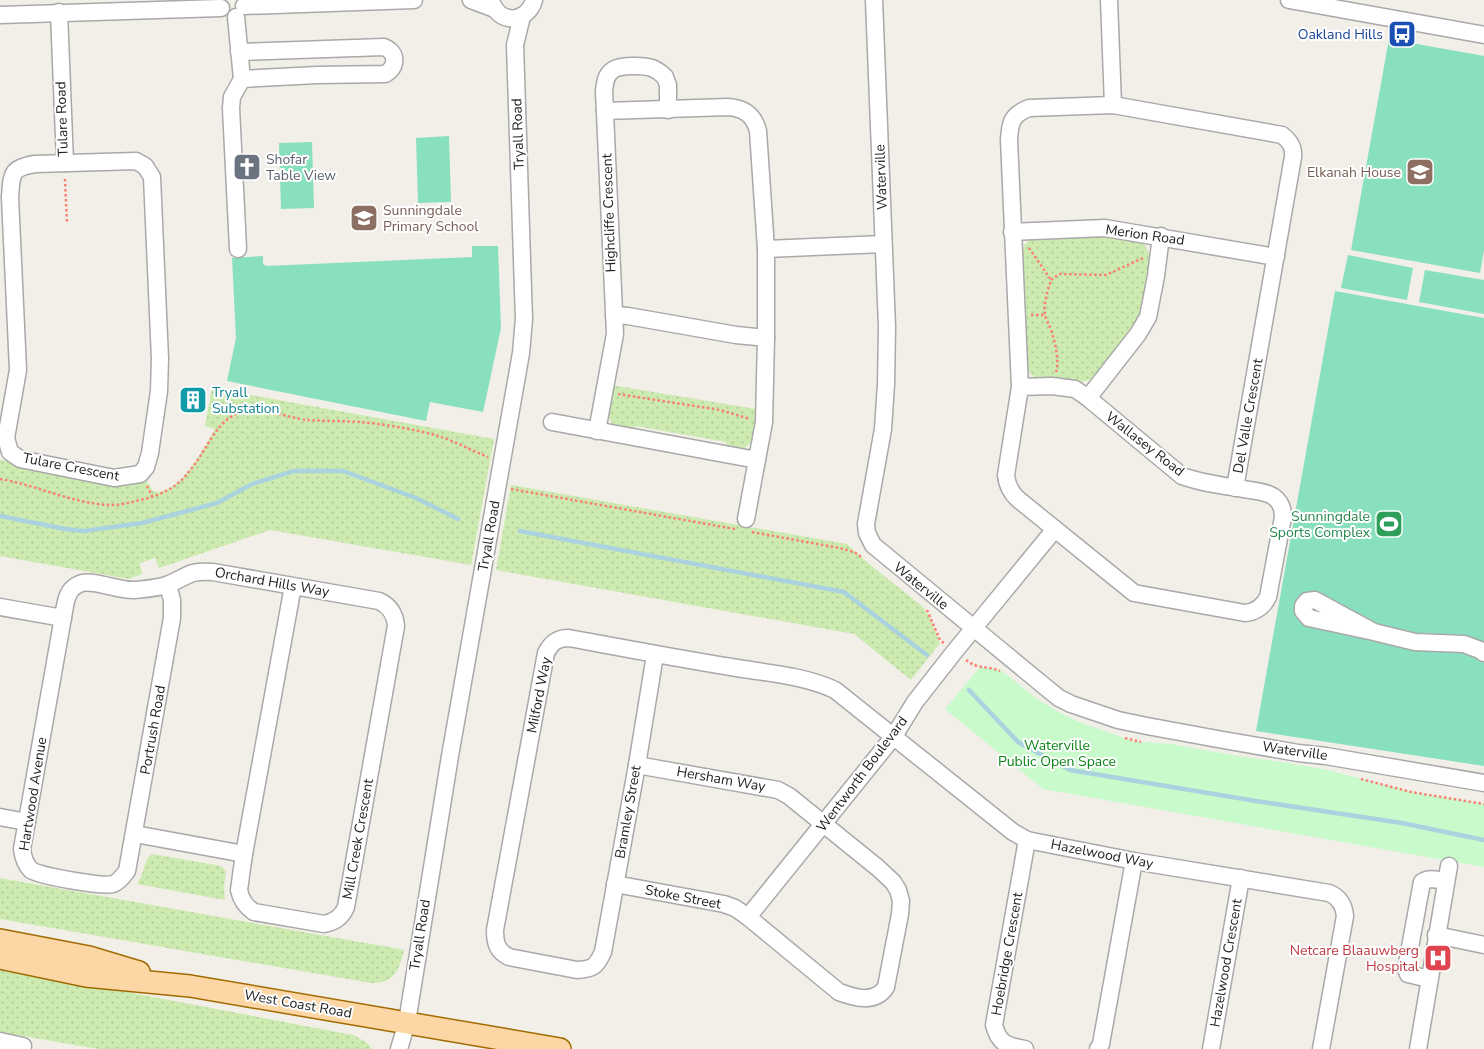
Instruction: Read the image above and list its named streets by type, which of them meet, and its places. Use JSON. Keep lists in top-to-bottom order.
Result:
{
  "streets": {
    "main road": ["West Coast Road"],
    "street": [
      "Tulare Road",
      "Tryall Road",
      "Waterville",
      "Highcliffe Crescent",
      "Merion Road",
      "Del Valle Crescent",
      "Wallasey Road",
      "Tulare Crescent",
      "Orchard Hills Way",
      "Milford Way",
      "Portrush Road",
      "Wentworth Boulevard",
      "Hersham Way",
      "Hartwood Avenue",
      "Bramley Street",
      "Mill Creek Crescent",
      "Hazelwood Way",
      "Stoke Street",
      "Hoebridge Crescent",
      "Hazelwood Crescent"
    ]
  },
  "crossings": [
    ["Tulare Road", "Tulare Crescent"],
    ["Tryall Road", "West Coast Road"],
    ["Waterville", "Wentworth Boulevard"],
    ["Merion Road", "Del Valle Crescent"],
    ["Del Valle Crescent", "Wallasey Road"],
    ["Orchard Hills Way", "Portrush Road"],
    ["Orchard Hills Way", "Hartwood Avenue"],
    ["Orchard Hills Way", "Mill Creek Crescent"],
    ["Milford Way", "Wentworth Boulevard"],
    ["Milford Way", "Bramley Street"],
    ["Milford Way", "Hazelwood Way"],
    ["Portrush Road", "Hartwood Avenue"],
    ["Wentworth Boulevard", "Hersham Way"],
    ["Wentworth Boulevard", "Hazelwood Way"],
    ["Wentworth Boulevard", "Stoke Street"],
    ["Hersham Way", "Bramley Street"],
    ["Hersham Way", "Stoke Street"],
    ["Bramley Street", "Stoke Street"],
    ["Hazelwood Way", "Hoebridge Crescent"],
    ["Hazelwood Way", "Hazelwood Crescent"]
  ],
  "parks": ["Waterville Public Open Space"],
  "places": {
    "bus stop": ["Oakland Hills"],
    "church": ["Shofar Table View"],
    "school or university": ["Elkanah House", "Sunningdale Primary School"],
    "building": ["Tryall Substation"],
    "sports": ["Sunningdale Sports Complex"],
    "hospital": ["Netcare Blaauwberg Hospital"]
  }
}
